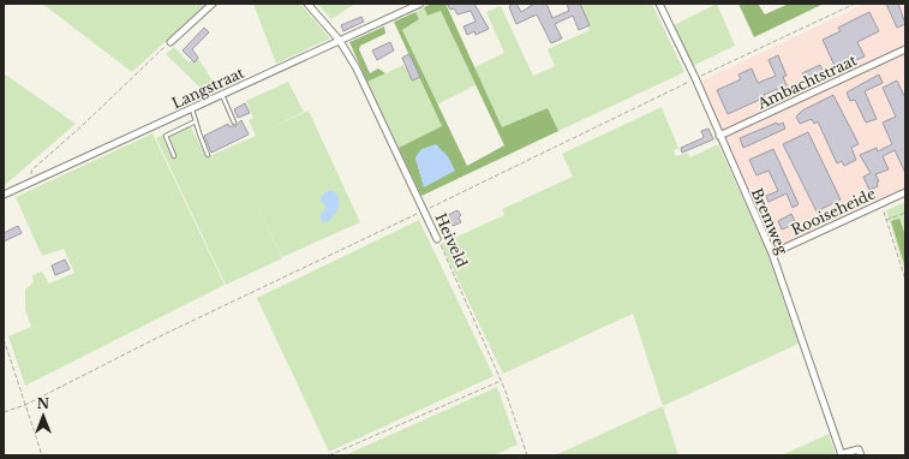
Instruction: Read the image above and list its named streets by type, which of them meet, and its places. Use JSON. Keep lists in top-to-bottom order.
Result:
{
  "streets": {
    "street": [
      "Ambachtstraat",
      "Langstraat",
      "Rooiseheide",
      "Bremweg",
      "Heiveld"
    ]
  },
  "crossings": [
    ["Ambachtstraat", "Bremweg"],
    ["Langstraat", "Heiveld"],
    ["Rooiseheide", "Bremweg"]
  ],
  "north": "top"
}
